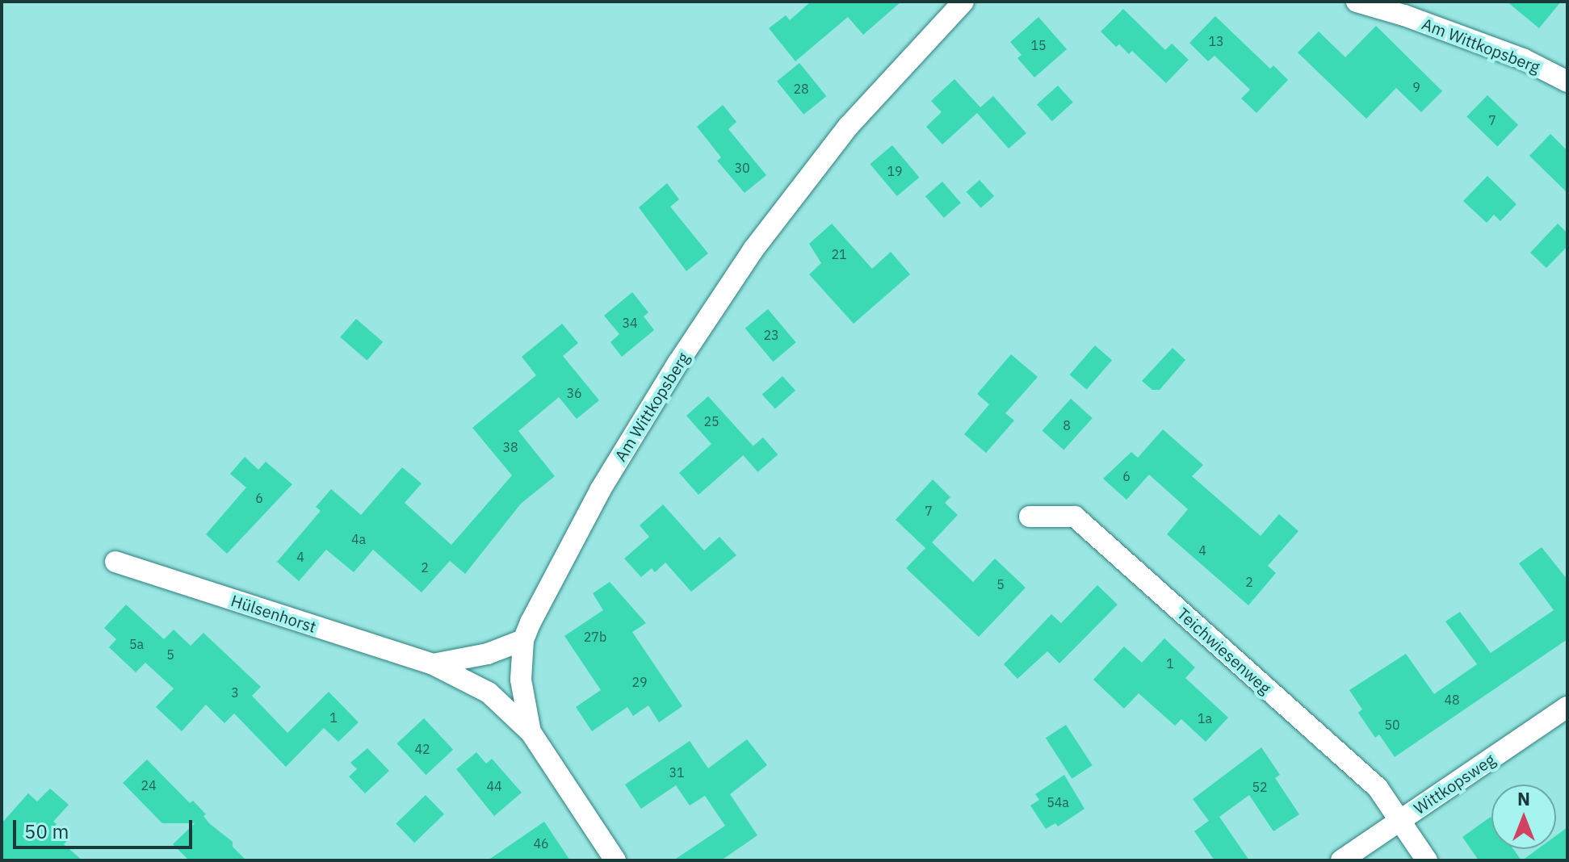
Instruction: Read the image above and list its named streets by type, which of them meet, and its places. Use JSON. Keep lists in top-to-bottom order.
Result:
{
  "streets": {
    "street": [
      "Am Wittkopsberg",
      "Hülsenhorst",
      "Teichwiesenweg",
      "Wittkopsweg"
    ]
  },
  "crossings": [
    ["Am Wittkopsberg", "Hülsenhorst"],
    ["Teichwiesenweg", "Wittkopsweg"]
  ],
  "house_numbers": [
    "13",
    "15",
    "9",
    "28",
    "7",
    "30",
    "19",
    "21",
    "34",
    "23",
    "36",
    "25",
    "8",
    "38",
    "6",
    "6",
    "7",
    "4a",
    "4",
    "4",
    "2",
    "2",
    "5",
    "27b",
    "5a",
    "5",
    "1",
    "29",
    "3",
    "48",
    "1",
    "1a",
    "50",
    "42",
    "31",
    "24",
    "44",
    "52",
    "54a",
    "46"
  ],
  "scale_bar": "50 m",
  "north": "top"
}
